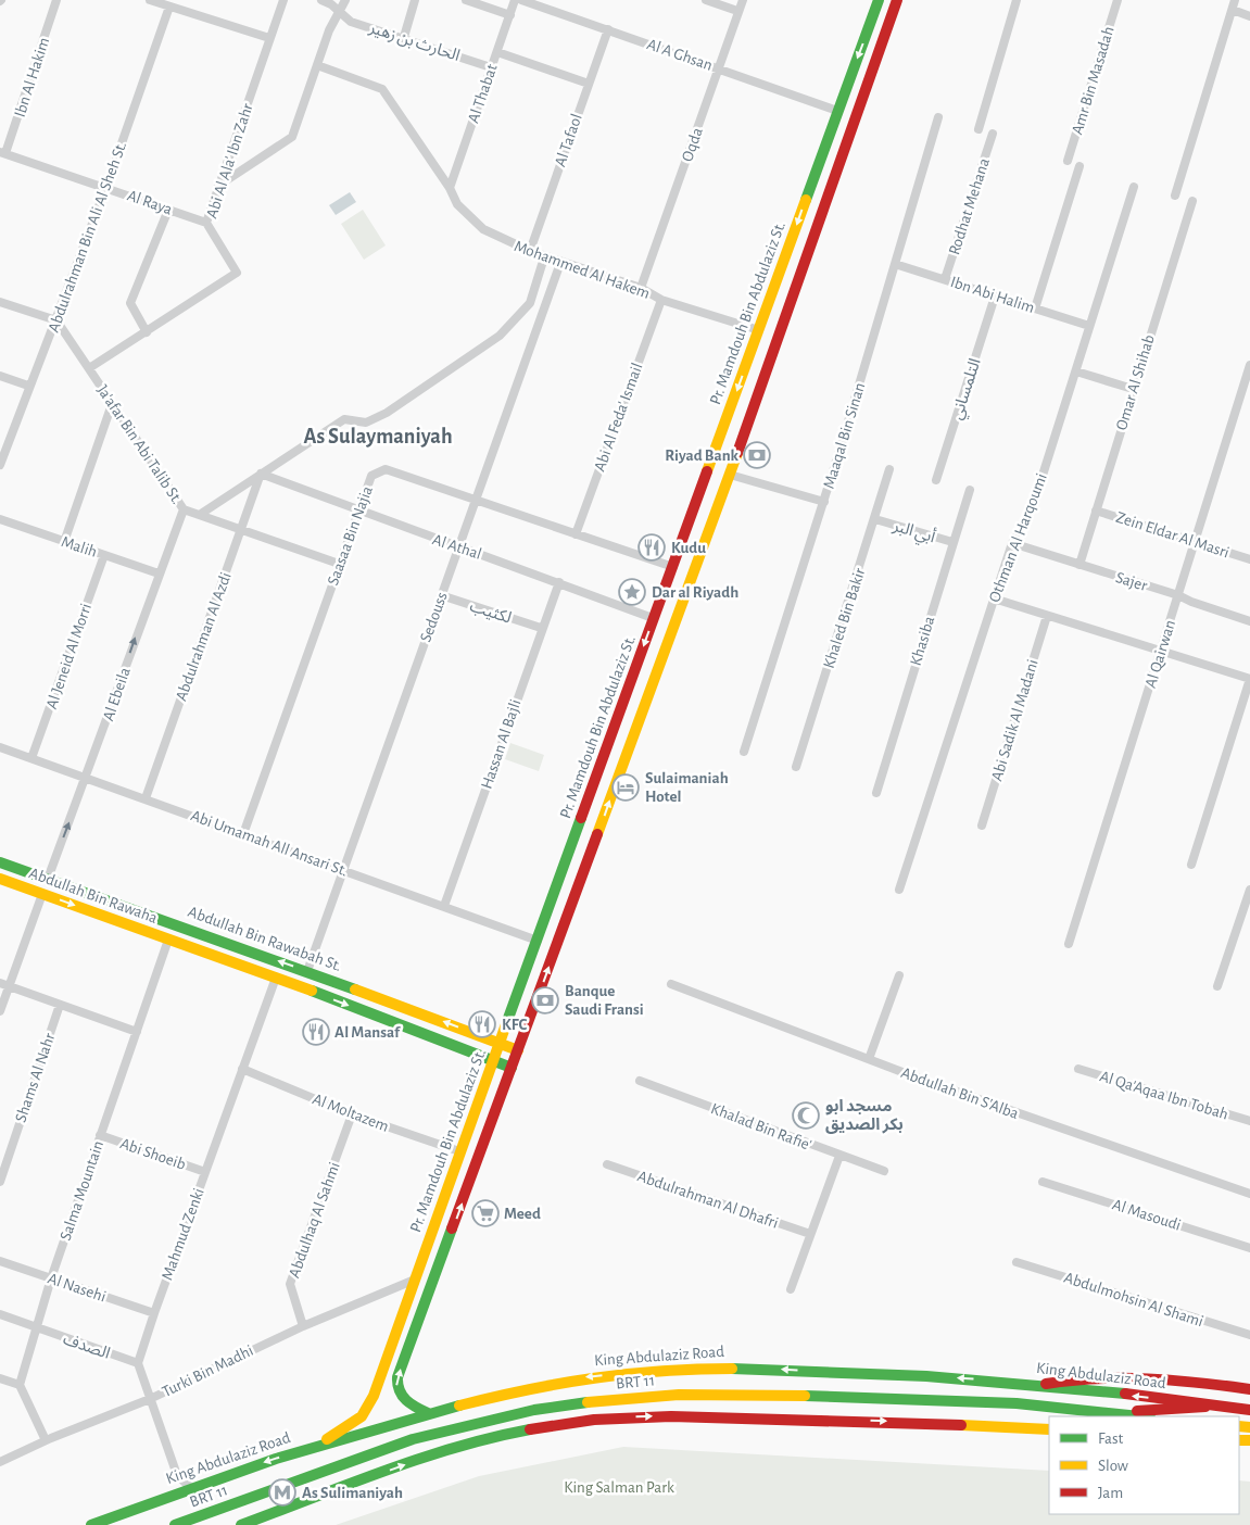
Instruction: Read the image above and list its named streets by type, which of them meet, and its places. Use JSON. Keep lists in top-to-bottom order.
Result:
{
  "streets": {
    "street": [
      "الحارث بن زهير",
      "Al A Ghsan",
      "Ibn Al Hakim",
      "Amr Bin Masadah",
      "Al Thabat",
      "Al Tafaol",
      "Oqda",
      "Abi Al Ala' Ibn Zahr",
      "Al Raya",
      "Rodhat Mehana",
      "Abdulrahman Bin Ali Al Sheh St.",
      "Mohammed Al Hakem",
      "Ibn Abi Halim",
      "Pr. Mamdouh Bin Abdulaziz St.",
      "Omar Al Shihab",
      "التلمساني",
      "Abi Al Feda' Ismail",
      "Maaqal Bin Sinan",
      "Ja'afar Bin Abi Talib St.",
      "أبي البر",
      "Zein Eldar Al Masri",
      "Saasaa Bin Najia",
      "Othman Al Harqoumi",
      "Malih",
      "Al Athal",
      "Sajer",
      "لكثيب",
      "Sedouss",
      "Khaled Bin Bakir",
      "Abdulrahman Al Azdi",
      "Khasiba",
      "Al Qairwan",
      "Al Jeneid Al Morri",
      "Al Ebeila",
      "Abi Sadik Al Madani",
      "Hassan Al Bajli",
      "Abi Umamah All Ansari St.",
      "Abdullah Bin Rawaha",
      "Abdullah Bin Rawabah St.",
      "Shams Al Nahr",
      "Abdullah Bin S'Alba",
      "Al Qa'Aqaa Ibn Tobah",
      "Al Moltazem",
      "Khalad Bin Rafie'",
      "Abi Shoeib",
      "Salma Mountain",
      "Abdulrahman Al Dhafri",
      "Al Masoudi",
      "Abdulhaq Al Sahmi",
      "Mahmud Zenki",
      "Al Nasehi",
      "Abdulmohsin Al Shami",
      "الصدف",
      "King Abdulaziz Road",
      "Turki Bin Madhi",
      "BRT 11"
    ]
  },
  "crossings": [
    ["الحارث بن زهير", "Al Thabat"],
    ["Al A Ghsan", "Al Tafaol"],
    ["Al A Ghsan", "Oqda"],
    ["Al A Ghsan", "Pr. Mamdouh Bin Abdulaziz St."],
    ["Ibn Al Hakim", "Al Raya"],
    ["Al Thabat", "Mohammed Al Hakem"],
    ["Al Tafaol", "Mohammed Al Hakem"],
    ["Oqda", "Mohammed Al Hakem"],
    ["Abi Al Ala' Ibn Zahr", "Al Raya"],
    ["Abi Al Ala' Ibn Zahr", "Ja'afar Bin Abi Talib St."],
    ["Al Raya", "Abdulrahman Bin Ali Al Sheh St."],
    ["Rodhat Mehana", "Ibn Abi Halim"],
    ["Abdulrahman Bin Ali Al Sheh St.", "Ja'afar Bin Abi Talib St."],
    ["Mohammed Al Hakem", "Pr. Mamdouh Bin Abdulaziz St."],
    ["Mohammed Al Hakem", "Abi Al Feda' Ismail"],
    ["Mohammed Al Hakem", "Sedouss"],
    ["Ibn Abi Halim", "التلمساني"],
    ["Ibn Abi Halim", "Maaqal Bin Sinan"],
    ["Ibn Abi Halim", "Othman Al Harqoumi"],
    ["Pr. Mamdouh Bin Abdulaziz St.", "Saasaa Bin Najia"],
    ["Pr. Mamdouh Bin Abdulaziz St.", "Al Athal"],
    ["Pr. Mamdouh Bin Abdulaziz St.", "Abi Umamah All Ansari St."],
    ["Pr. Mamdouh Bin Abdulaziz St.", "Abdullah Bin Rawaha"],
    ["Pr. Mamdouh Bin Abdulaziz St.", "Abdullah Bin Rawabah St."],
    ["Pr. Mamdouh Bin Abdulaziz St.", "Al Moltazem"],
    ["Pr. Mamdouh Bin Abdulaziz St.", "King Abdulaziz Road"],
    ["Pr. Mamdouh Bin Abdulaziz St.", "Turki Bin Madhi"],
    ["Omar Al Shihab", "Zein Eldar Al Masri"],
    ["Omar Al Shihab", "Sajer"],
    ["Abi Al Feda' Ismail", "Saasaa Bin Najia"],
    ["Ja'afar Bin Abi Talib St.", "Saasaa Bin Najia"],
    ["Ja'afar Bin Abi Talib St.", "Abdulrahman Al Azdi"],
    ["Ja'afar Bin Abi Talib St.", "Al Ebeila"],
    ["أبي البر", "Khaled Bin Bakir"],
    ["أبي البر", "Khasiba"],
    ["Zein Eldar Al Masri", "Al Qairwan"],
    ["Saasaa Bin Najia", "Al Athal"],
    ["Saasaa Bin Najia", "Sedouss"],
    ["Saasaa Bin Najia", "Abi Umamah All Ansari St."],
    ["Othman Al Harqoumi", "Sajer"],
    ["Malih", "Al Jeneid Al Morri"],
    ["Malih", "Al Ebeila"],
    ["Al Athal", "Sedouss"],
    ["Al Athal", "Abdulrahman Al Azdi"],
    ["Al Athal", "Hassan Al Bajli"],
    ["Sajer", "Al Qairwan"],
    ["لكثيب", "Sedouss"],
    ["لكثيب", "Hassan Al Bajli"],
    ["Sedouss", "Abi Umamah All Ansari St."],
    ["Sedouss", "Abdullah Bin Rawabah St."],
    ["Abdulrahman Al Azdi", "Abi Umamah All Ansari St."],
    ["Al Jeneid Al Morri", "Abi Umamah All Ansari St."],
    ["Al Ebeila", "Abi Umamah All Ansari St."],
    ["Al Ebeila", "Abdullah Bin Rawabah St."],
    ["Hassan Al Bajli", "Abi Umamah All Ansari St."],
    ["Abdullah Bin Rawaha", "Salma Mountain"],
    ["Abdullah Bin Rawaha", "Mahmud Zenki"],
    ["Al Moltazem", "Abdulhaq Al Sahmi"],
    ["Al Moltazem", "Mahmud Zenki"],
    ["Abi Shoeib", "Salma Mountain"],
    ["Abi Shoeib", "Mahmud Zenki"],
    ["Salma Mountain", "Al Nasehi"],
    ["Salma Mountain", "الصدف"],
    ["Abdulhaq Al Sahmi", "Turki Bin Madhi"],
    ["Mahmud Zenki", "Al Nasehi"],
    ["Mahmud Zenki", "الصدف"],
    ["King Abdulaziz Road", "BRT 11"]
  ],
  "one_way": ["Al Ebeila", "Abdullah Bin Rawaha", "Abdullah Bin Rawabah St."],
  "districts": ["As Sulaymaniyah"],
  "parks": ["King Salman Park"],
  "places": {
    "bank": ["Riyad Bank", "Banque Saudi Fransi"],
    "restaurant": ["Kudu", "KFC", "Al Mansaf"],
    "place": ["Dar al Riyadh"],
    "hotel": ["Sulaimaniah Hotel"],
    "mosque": ["مسجد ابو بكر الصديق"],
    "supermarket": ["Meed"],
    "metro station": ["As Sulimaniyah"]
  },
  "legend": ["Fast", "Slow", "Jam"]
}
